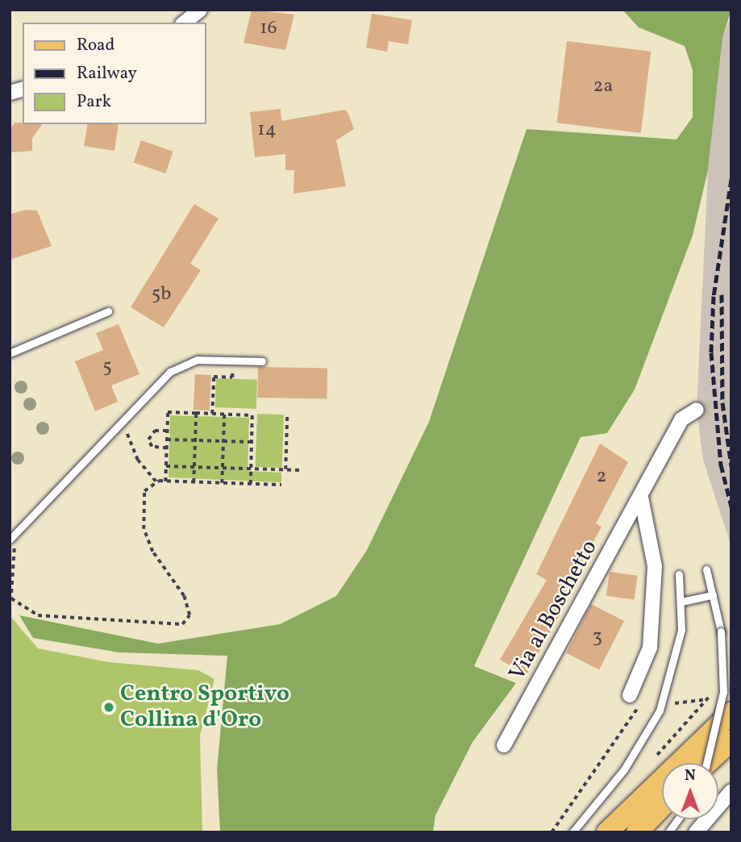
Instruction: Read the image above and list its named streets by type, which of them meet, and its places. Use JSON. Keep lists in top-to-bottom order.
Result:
{
  "streets": {
    "street": ["Via al Boschetto"]
  },
  "places": ["Centro Sportivo Collina d'Oro"],
  "house_numbers": [
    "16",
    "2a",
    "14",
    "5b",
    "5",
    "2",
    "3"
  ],
  "legend": ["Road", "Railway", "Park"],
  "north": "top"
}
